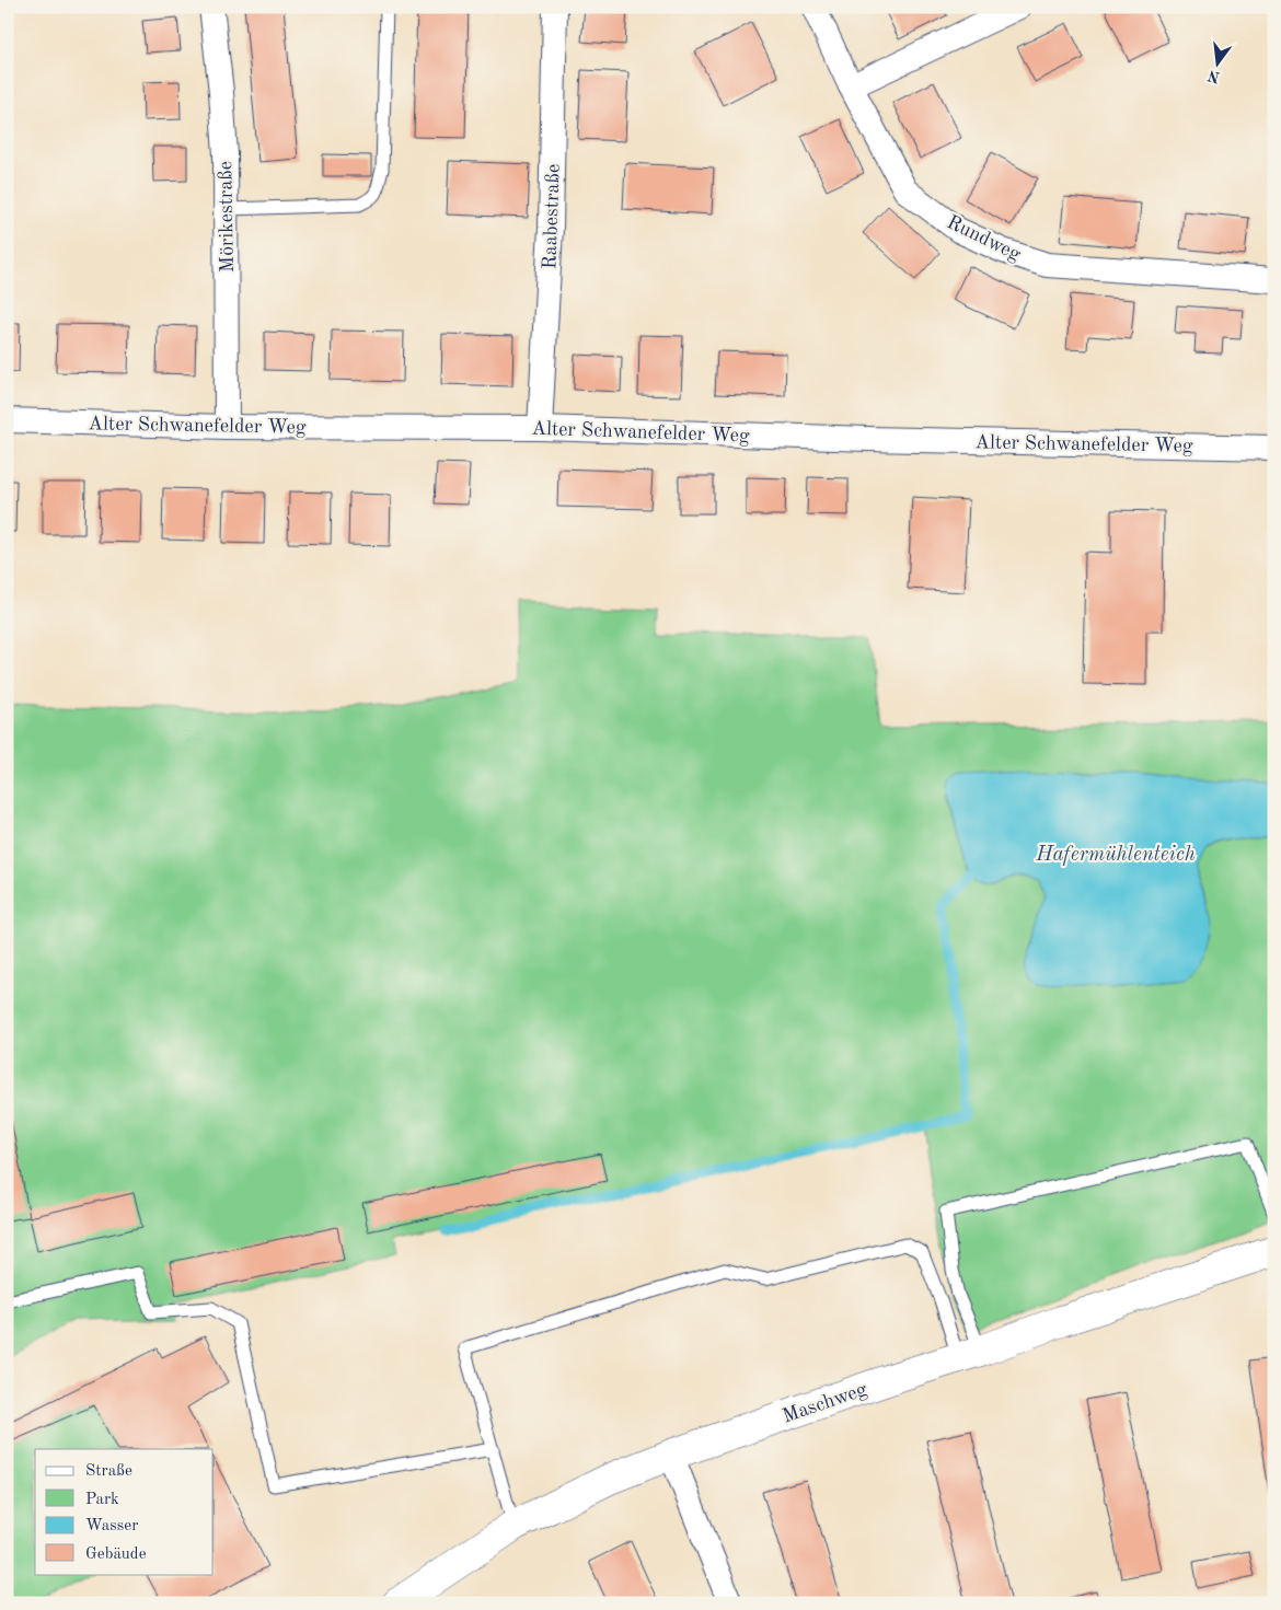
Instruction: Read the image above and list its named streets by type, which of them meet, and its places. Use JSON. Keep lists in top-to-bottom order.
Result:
{
  "streets": {
    "street": [
      "Mörikestraße",
      "Raabestraße",
      "Rundweg",
      "Alter Schwanefelder Weg",
      "Maschweg"
    ]
  },
  "crossings": [
    ["Mörikestraße", "Alter Schwanefelder Weg"],
    ["Raabestraße", "Alter Schwanefelder Weg"]
  ],
  "water": ["Hafermühlenteich"],
  "legend": [
    "Straße",
    "Park",
    "Wasser",
    "Gebäude"
  ],
  "north": "bottom"
}
